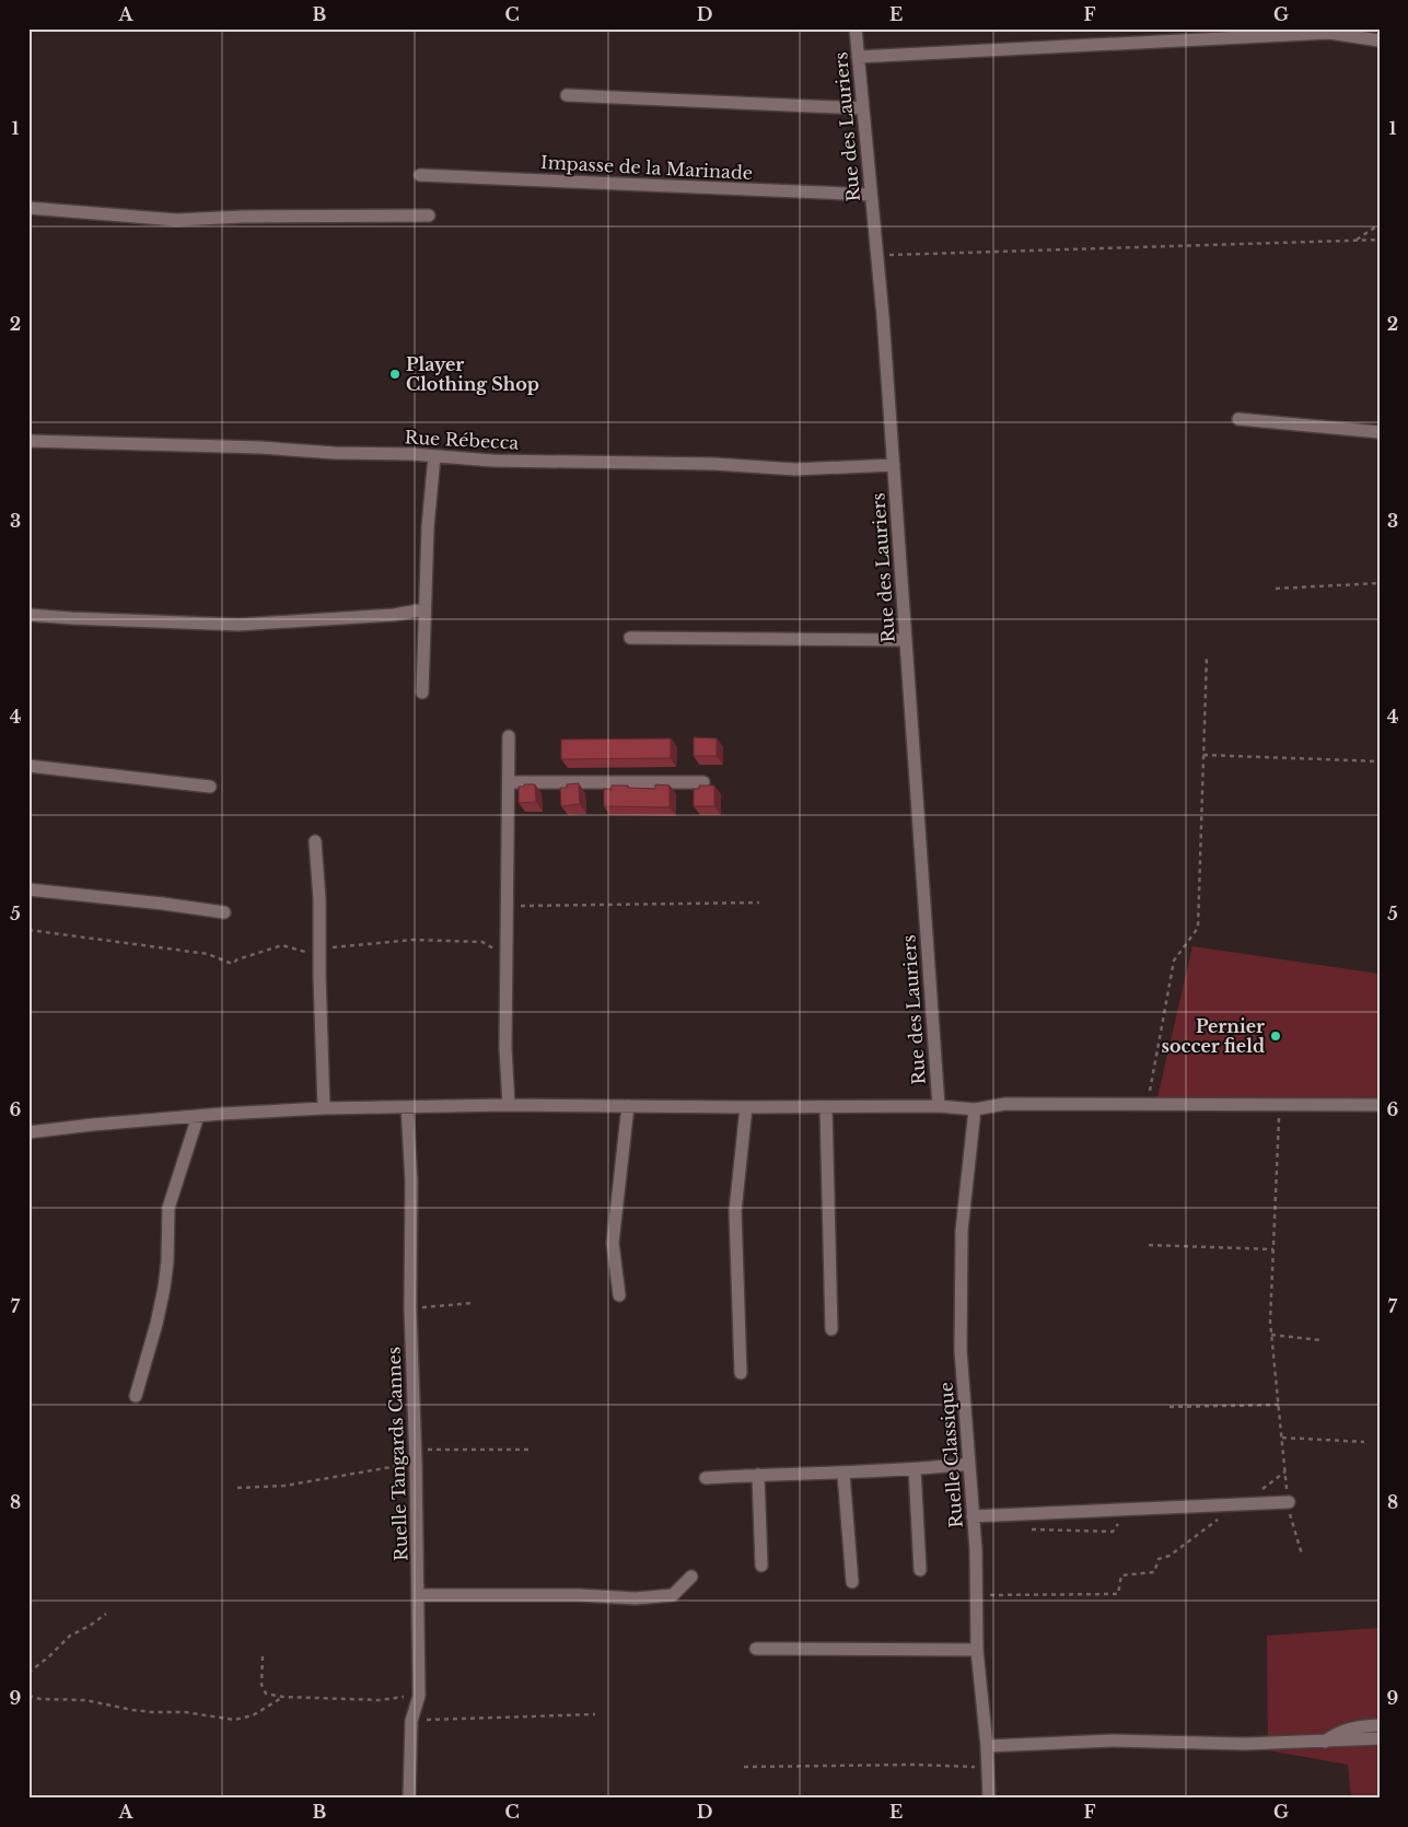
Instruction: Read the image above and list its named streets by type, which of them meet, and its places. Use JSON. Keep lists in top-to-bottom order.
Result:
{
  "streets": {
    "street": [
      "Rue des Lauriers",
      "Impasse de la Marinade",
      "Rue Rébecca",
      "Ruelle Tangards Cannes",
      "Ruelle Classique"
    ]
  },
  "crossings": [
    ["Rue des Lauriers", "Impasse de la Marinade"],
    ["Rue des Lauriers", "Rue Rébecca"]
  ],
  "places": ["Player Clothing Shop", "Pernier soccer field"],
  "grid": {
    "columns": [
      "A",
      "B",
      "C",
      "D",
      "E",
      "F",
      "G"
    ],
    "rows": [
      "1",
      "2",
      "3",
      "4",
      "5",
      "6",
      "7",
      "8",
      "9"
    ]
  }
}
